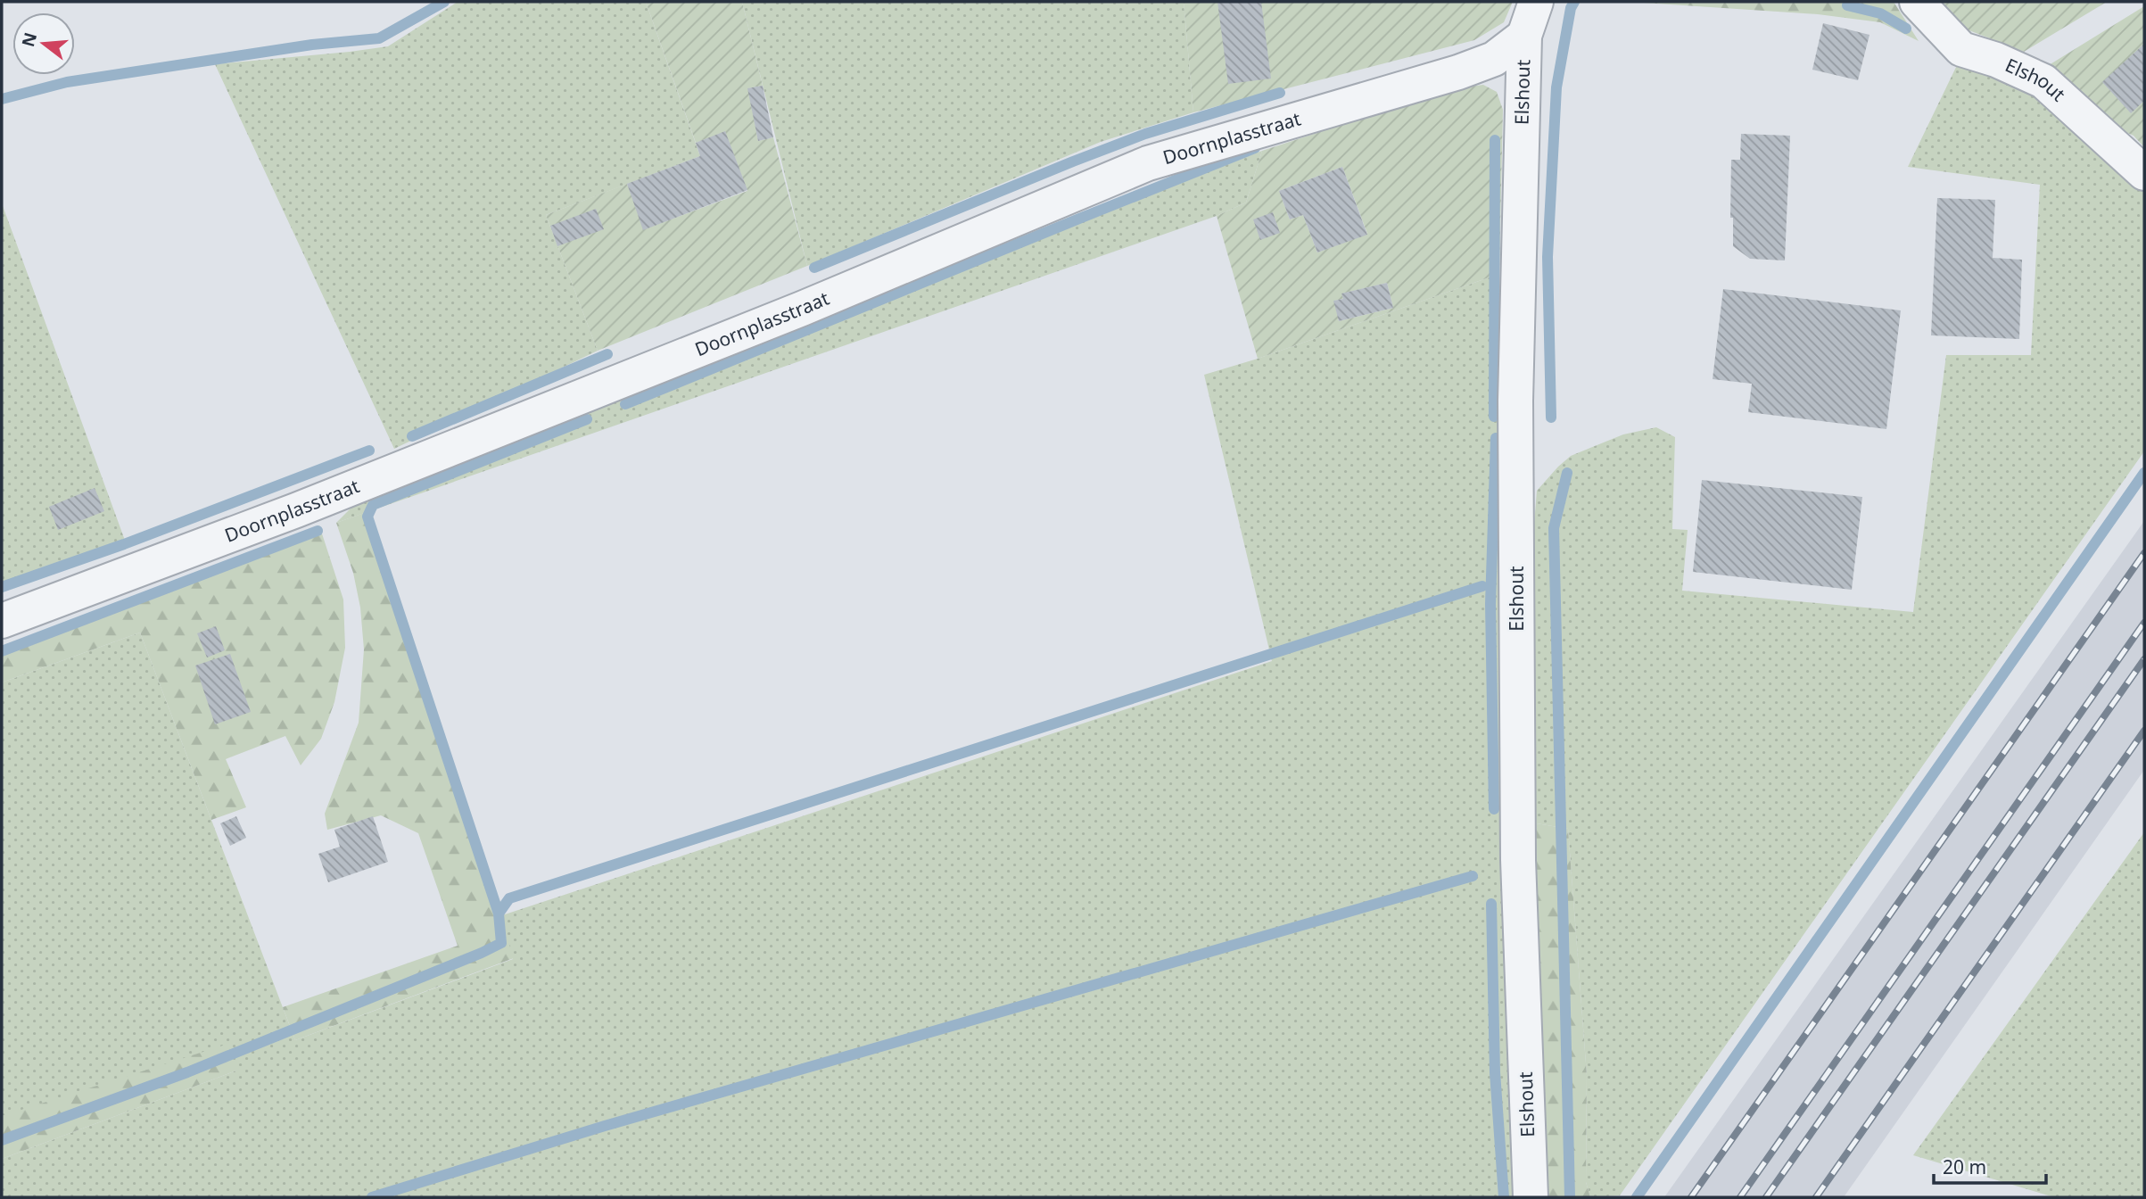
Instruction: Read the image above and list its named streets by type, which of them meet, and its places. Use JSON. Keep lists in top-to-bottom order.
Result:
{
  "streets": {
    "street": ["Elshout", "Doornplasstraat"]
  },
  "crossings": [
    ["Elshout", "Doornplasstraat"]
  ],
  "scale_bar": "20 m",
  "north": "left"
}
